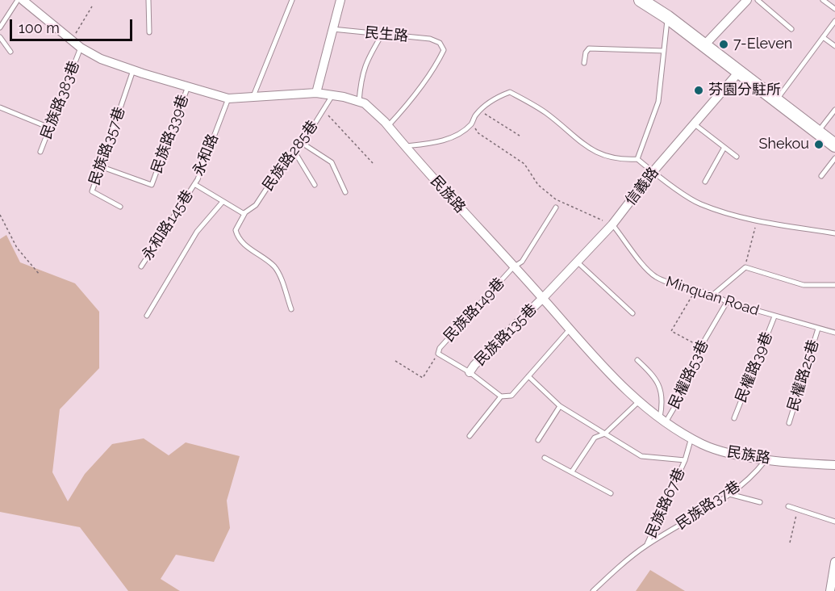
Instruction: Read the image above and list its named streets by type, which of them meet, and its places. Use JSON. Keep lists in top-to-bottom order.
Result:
{
  "streets": {
    "street": ["信義路", "民族路", "民族路135巷"],
    "lane": [
      "民生路",
      "民族路383巷",
      "民族路339巷",
      "民族路357巷",
      "永和路",
      "民族路285巷",
      "永和路145巷",
      "Minquan Road",
      "民族路149巷",
      "民權路39巷",
      "民權路53巷",
      "民權路25巷",
      "民族路67巷",
      "民族路37巷"
    ]
  },
  "crossings": [
    ["民生路", "民族路"],
    ["民族路383巷", "民族路"],
    ["民族路339巷", "民族路357巷"],
    ["民族路339巷", "民族路"],
    ["民族路357巷", "民族路"],
    ["永和路", "民族路285巷"],
    ["永和路", "民族路"],
    ["永和路", "永和路145巷"],
    ["民族路285巷", "民族路"],
    ["信義路", "民族路"],
    ["信義路", "Minquan Road"],
    ["信義路", "民族路135巷"],
    ["民族路", "民族路149巷"],
    ["民族路", "民族路135巷"],
    ["民族路", "民權路53巷"],
    ["民族路", "民族路67巷"],
    ["民族路", "民族路37巷"],
    ["Minquan Road", "民權路39巷"],
    ["Minquan Road", "民權路53巷"],
    ["Minquan Road", "民權路25巷"],
    ["民族路67巷", "民族路37巷"]
  ],
  "places": ["7-Eleven", "芬園分駐所", "Shekou"],
  "scale_bar": "100 m"
}
